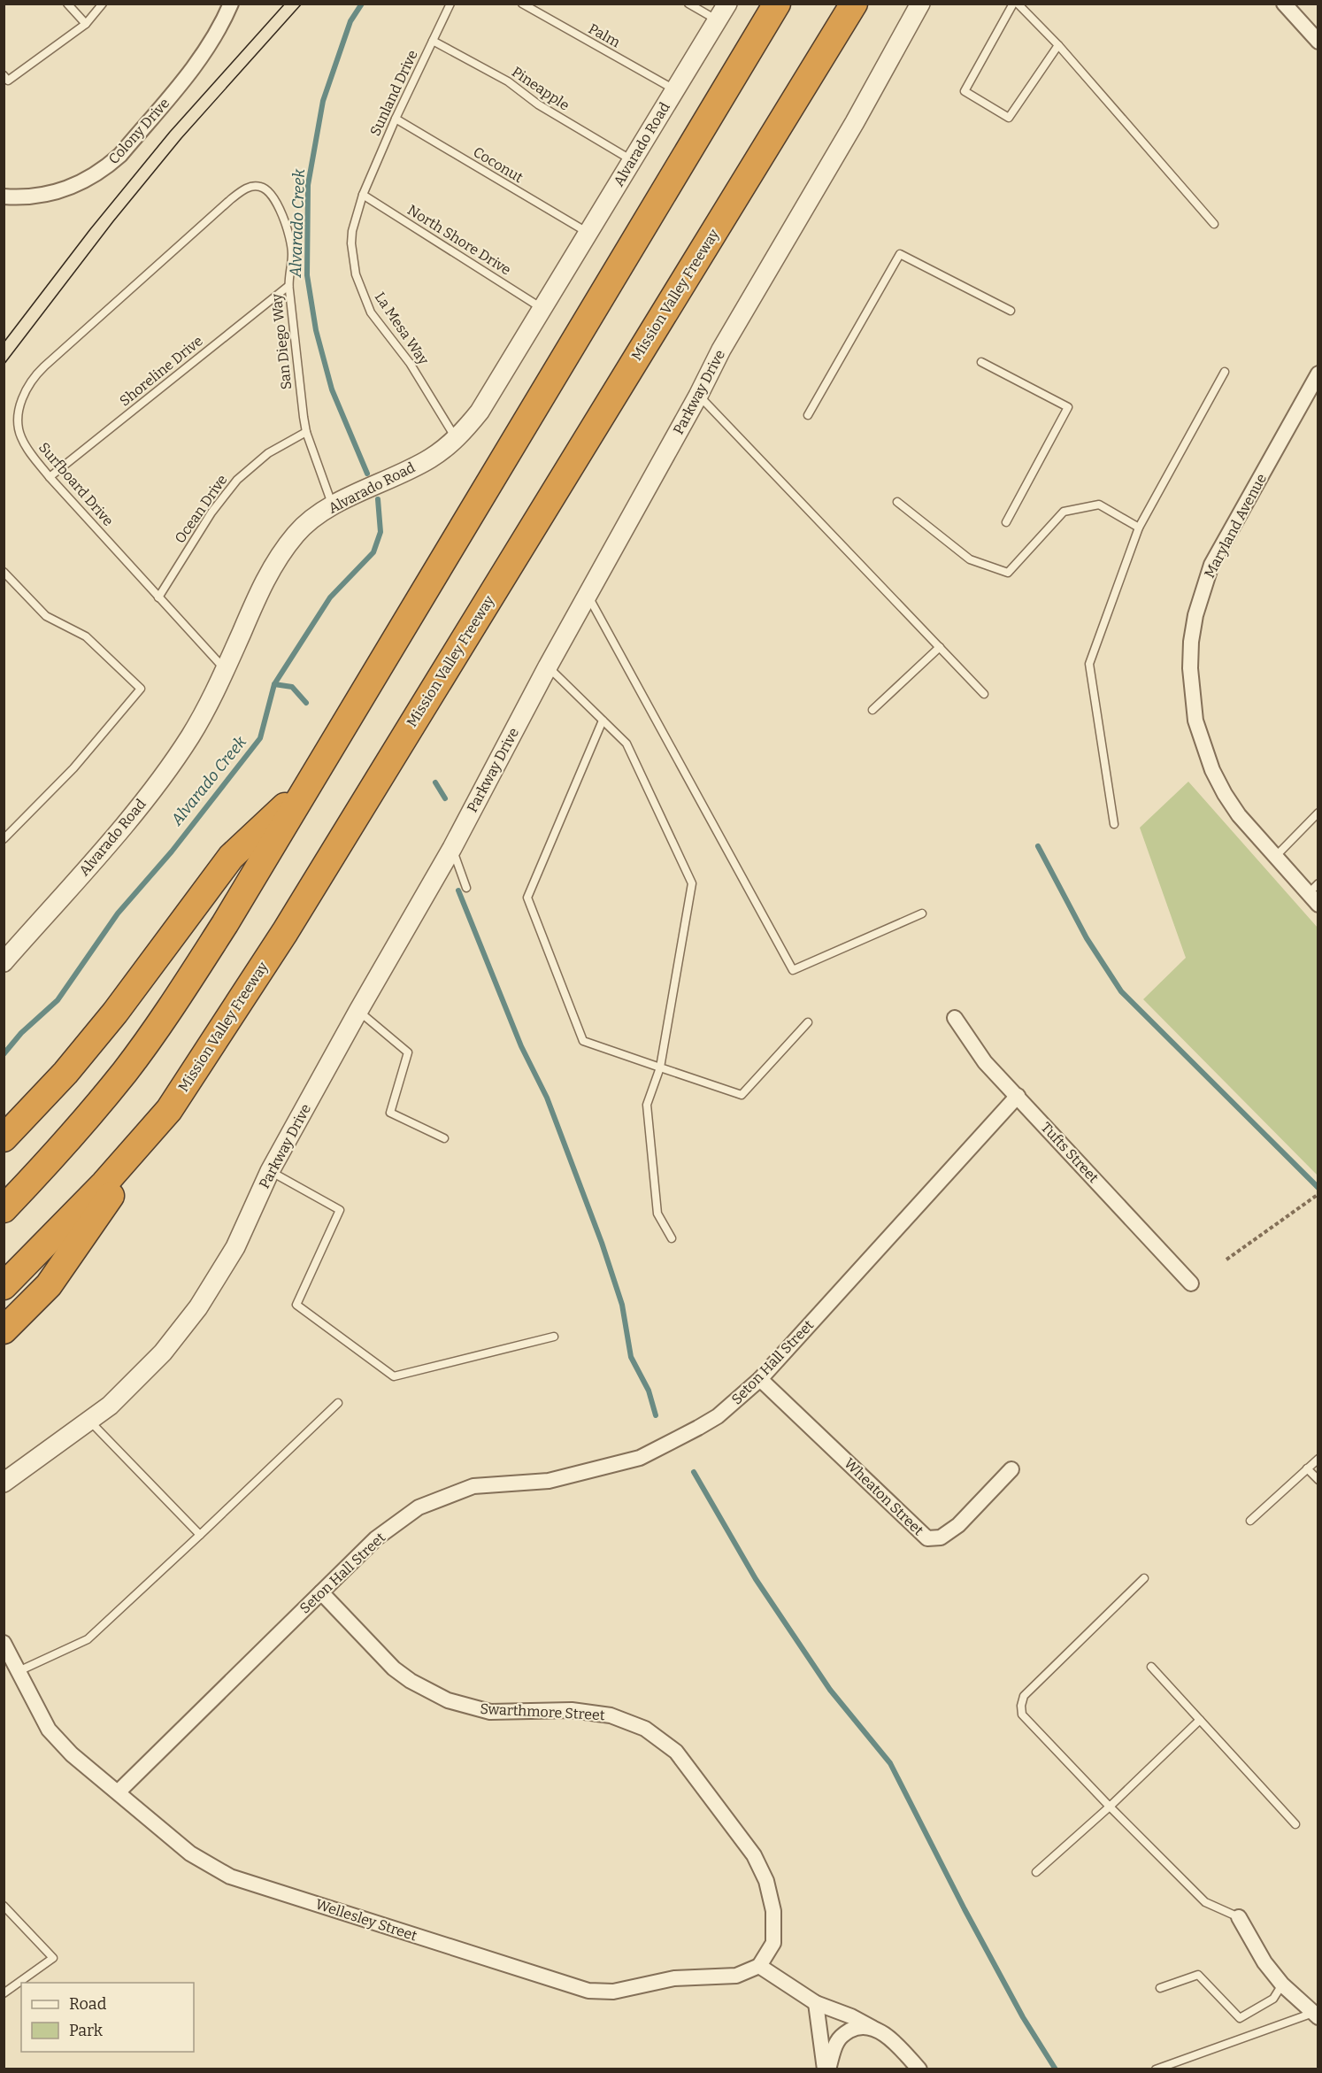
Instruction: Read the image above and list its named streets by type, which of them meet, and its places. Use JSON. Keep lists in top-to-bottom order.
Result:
{
  "streets": {
    "highway": ["Mission Valley Freeway"],
    "street": [
      "Colony Drive",
      "Alvarado Road",
      "Parkway Drive",
      "Maryland Avenue",
      "Tufts Street",
      "Seton Hall Street",
      "Wheaton Street",
      "Swarthmore Street",
      "Wellesley Street"
    ],
    "lane": [
      "Palm",
      "Pineapple",
      "Sunland Drive",
      "Coconut",
      "North Shore Drive",
      "La Mesa Way",
      "San Diego Way",
      "Shoreline Drive",
      "Surfboard Drive",
      "Ocean Drive"
    ]
  },
  "crossings": [
    ["Palm", "Alvarado Road"],
    ["Pineapple", "Sunland Drive"],
    ["Pineapple", "Alvarado Road"],
    ["Sunland Drive", "Coconut"],
    ["Sunland Drive", "North Shore Drive"],
    ["Sunland Drive", "La Mesa Way"],
    ["Alvarado Road", "Coconut"],
    ["Alvarado Road", "North Shore Drive"],
    ["Alvarado Road", "La Mesa Way"],
    ["Alvarado Road", "San Diego Way"],
    ["Alvarado Road", "Surfboard Drive"],
    ["North Shore Drive", "La Mesa Way"],
    ["San Diego Way", "Shoreline Drive"],
    ["San Diego Way", "Surfboard Drive"],
    ["San Diego Way", "Ocean Drive"],
    ["Shoreline Drive", "Surfboard Drive"],
    ["Surfboard Drive", "Ocean Drive"],
    ["Tufts Street", "Seton Hall Street"],
    ["Seton Hall Street", "Wheaton Street"],
    ["Seton Hall Street", "Swarthmore Street"],
    ["Seton Hall Street", "Wellesley Street"],
    ["Swarthmore Street", "Wellesley Street"]
  ],
  "water": ["Alvarado Creek"],
  "legend": ["Road", "Park"]
}
